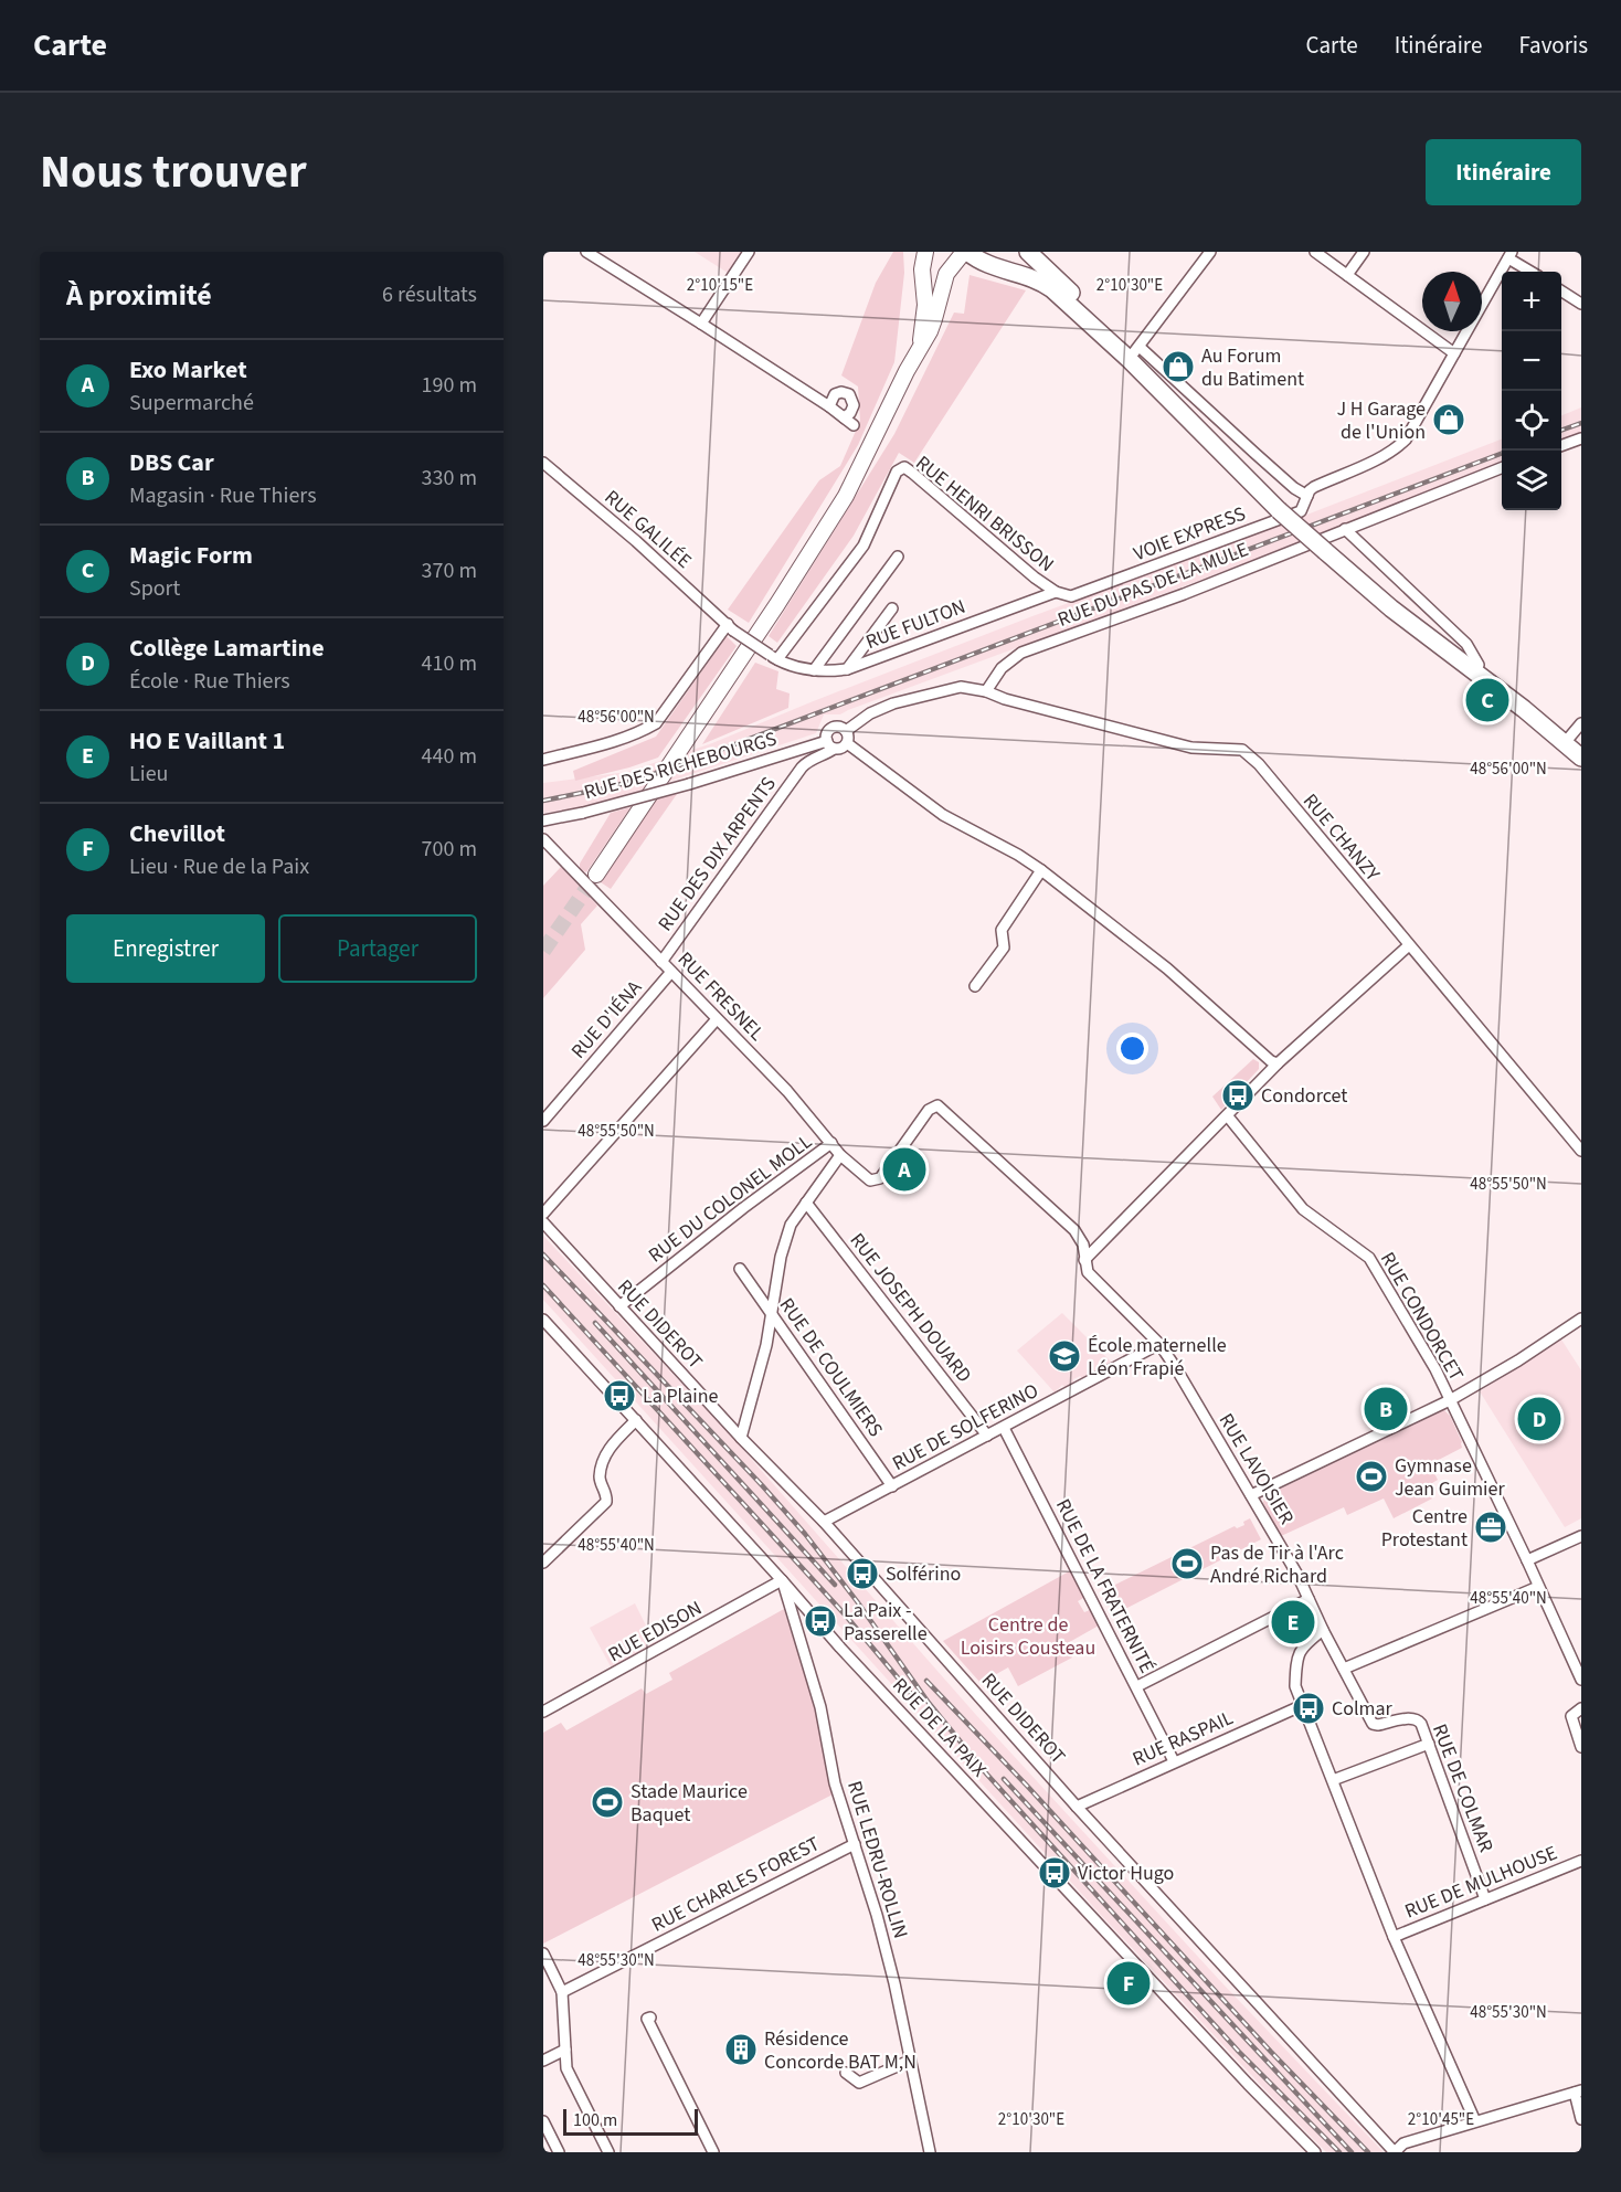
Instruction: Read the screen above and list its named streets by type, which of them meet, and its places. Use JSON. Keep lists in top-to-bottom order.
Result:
{
  "streets": {
    "street": [
      "RUE HENRI BRISSON",
      "RUE GALILÉE",
      "VOIE EXPRESS",
      "RUE DU PAS DE LA MULE",
      "RUE FULTON",
      "RUE DES RICHEBOURGS",
      "RUE CHANZY",
      "RUE DES DIX ARPENTS",
      "RUE FRESNEL",
      "RUE D'IÉNA",
      "RUE DU COLONEL MOLL",
      "RUE JOSEPH DOUARD",
      "RUE CONDORCET",
      "RUE DIDEROT",
      "RUE DE COULMIERS",
      "RUE DE SOLFERINO",
      "RUE LAVOISIER",
      "RUE DE LA FRATERNITÉ",
      "RUE EDISON",
      "RUE DE LA PAIX",
      "RUE RASPAIL",
      "RUE DE COLMAR",
      "RUE LEDRU-ROLLIN",
      "RUE DE MULHOUSE",
      "RUE CHARLES FOREST"
    ]
  },
  "crossings": [
    ["RUE HENRI BRISSON", "RUE GALILÉE"],
    ["RUE HENRI BRISSON", "VOIE EXPRESS"],
    ["RUE HENRI BRISSON", "RUE FULTON"],
    ["RUE GALILÉE", "RUE FULTON"],
    ["RUE DU PAS DE LA MULE", "RUE CHANZY"],
    ["RUE DES RICHEBOURGS", "RUE CHANZY"],
    ["RUE DES RICHEBOURGS", "RUE DES DIX ARPENTS"],
    ["RUE CHANZY", "RUE DES DIX ARPENTS"],
    ["RUE DES DIX ARPENTS", "RUE FRESNEL"],
    ["RUE FRESNEL", "RUE D'IÉNA"],
    ["RUE FRESNEL", "RUE DU COLONEL MOLL"],
    ["RUE FRESNEL", "RUE LAVOISIER"],
    ["RUE DU COLONEL MOLL", "RUE DIDEROT"],
    ["RUE JOSEPH DOUARD", "RUE DE SOLFERINO"],
    ["RUE DIDEROT", "RUE DE SOLFERINO"],
    ["RUE DIDEROT", "RUE RASPAIL"],
    ["RUE DE COULMIERS", "RUE DE SOLFERINO"],
    ["RUE DE SOLFERINO", "RUE LAVOISIER"],
    ["RUE DE SOLFERINO", "RUE DE LA FRATERNITÉ"],
    ["RUE LAVOISIER", "RUE DE COLMAR"],
    ["RUE DE LA FRATERNITÉ", "RUE RASPAIL"],
    ["RUE EDISON", "RUE DE LA PAIX"],
    ["RUE EDISON", "RUE LEDRU-ROLLIN"],
    ["RUE DE LA PAIX", "RUE LEDRU-ROLLIN"],
    ["RUE DE COLMAR", "RUE DE MULHOUSE"],
    ["RUE LEDRU-ROLLIN", "RUE CHARLES FOREST"]
  ],
  "parks": ["Centre de Loisirs Cousteau"],
  "places": {
    "shop": ["Au Forum du Batiment", "J H Garage de l'Union"],
    "bus stop": [
      "Condorcet",
      "La Plaine",
      "Solférino",
      "La Paix - Passerelle",
      "Colmar",
      "Victor Hugo"
    ],
    "school or university": ["École maternelle Léon Frapié"],
    "sports": ["Gymnase Jean Guimier", "Pas de Tir à l'Arc André Richard", "Stade Maurice Baquet"],
    "office": ["Centre Protestant"],
    "building": ["Résidence Concorde BAT M,N"]
  },
  "scale_bar": "100 m",
  "north": "top",
  "page": {
    "header": "Carte",
    "nav": ["Carte", "Itinéraire", "Favoris"],
    "title": "Nous trouver",
    "buttons": [
      "Itinéraire",
      ["Enregistrer", "Partager"]
    ],
    "heading": ["À proximité", "6 résultats"],
    "map_buttons": ["+", "−"],
    "list": [
      {
        "mark": "A",
        "name": "Exo Market",
        "note": "Supermarché",
        "value": "190 m"
      },
      {
        "mark": "B",
        "name": "DBS Car",
        "note": "Magasin · Rue Thiers",
        "value": "330 m"
      },
      {
        "mark": "C",
        "name": "Magic Form",
        "note": "Sport",
        "value": "370 m"
      },
      {
        "mark": "D",
        "name": "Collège Lamartine",
        "note": "École · Rue Thiers",
        "value": "410 m"
      },
      {
        "mark": "E",
        "name": "HO E Vaillant 1",
        "note": "Lieu",
        "value": "440 m"
      },
      {
        "mark": "F",
        "name": "Chevillot",
        "note": "Lieu · Rue de la Paix",
        "value": "700 m"
      }
    ],
    "pins": [
      "C",
      "A",
      "B",
      "D",
      "E",
      "F"
    ],
    "scale": "100 m"
  },
  "coordinates": [
    "2°10'15\"E",
    "2°10'30\"E",
    "48°56'00\"N",
    "48°55'50\"N",
    "48°55'40\"N",
    "48°55'30\"N",
    "2°10'45\"E"
  ]
}
